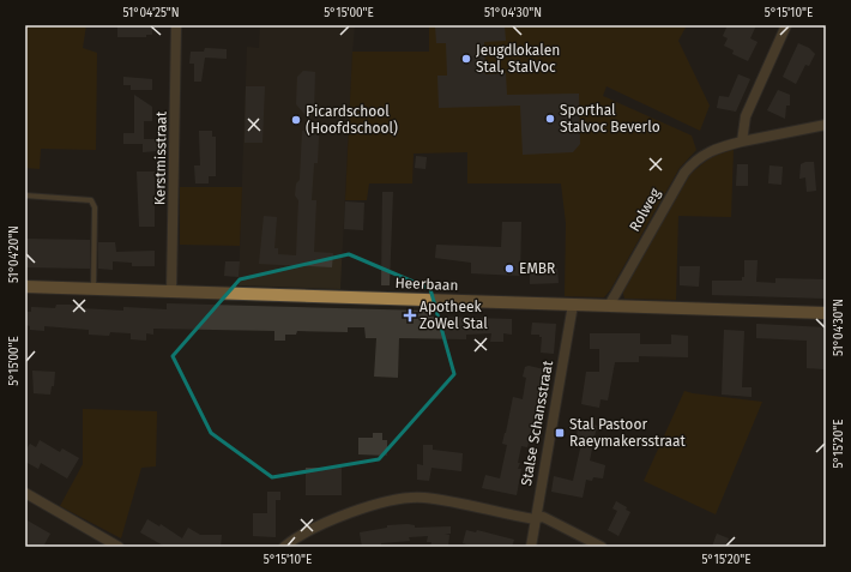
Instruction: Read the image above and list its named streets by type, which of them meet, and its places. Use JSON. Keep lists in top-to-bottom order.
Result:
{
  "streets": {
    "street": [
      "Kerstmisstraat",
      "Rolweg",
      "Heerbaan",
      "Stalse Schansstraat"
    ]
  },
  "crossings": [
    ["Kerstmisstraat", "Heerbaan"],
    ["Rolweg", "Heerbaan"],
    ["Heerbaan", "Stalse Schansstraat"]
  ],
  "places": {
    "other": [
      "Jeugdlokalen Stal, StalVoc",
      "Sporthal Stalvoc Beverlo",
      "Picardschool (Hoofdschool)",
      "EMBR"
    ],
    "health": ["Apotheek ZoWel Stal"],
    "transit": ["Stal Pastoor Raeymakersstraat"]
  },
  "coordinates": [
    "51°04'25\"N",
    "5°15'00\"E",
    "51°04'30\"N",
    "5°15'10\"E",
    "51°04'20\"N",
    "5°15'20\"E"
  ]
}
